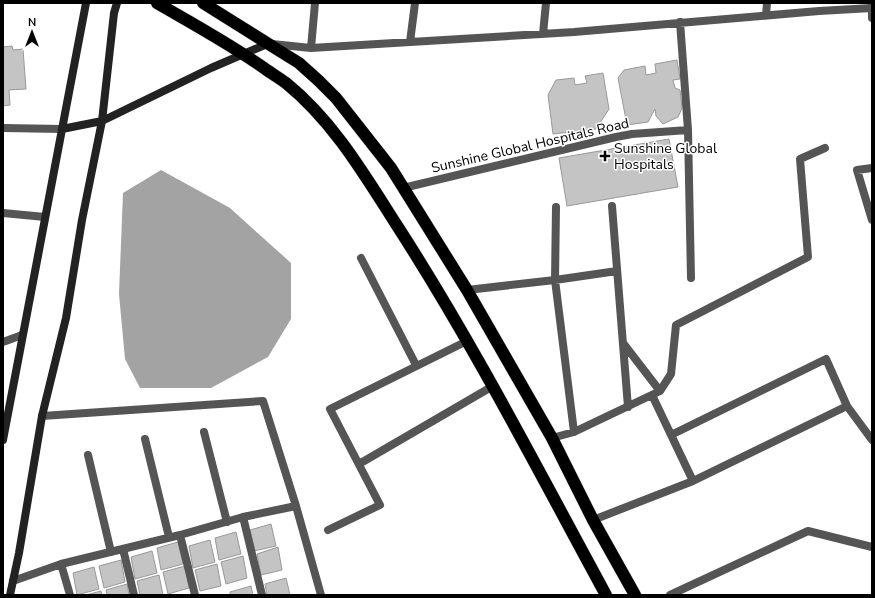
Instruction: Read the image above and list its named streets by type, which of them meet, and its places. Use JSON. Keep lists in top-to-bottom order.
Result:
{
  "streets": {
    "street": ["Sunshine Global Hospitals Road"]
  },
  "places": {
    "health": ["Sunshine Global Hospitals"]
  },
  "north": "top"
}
